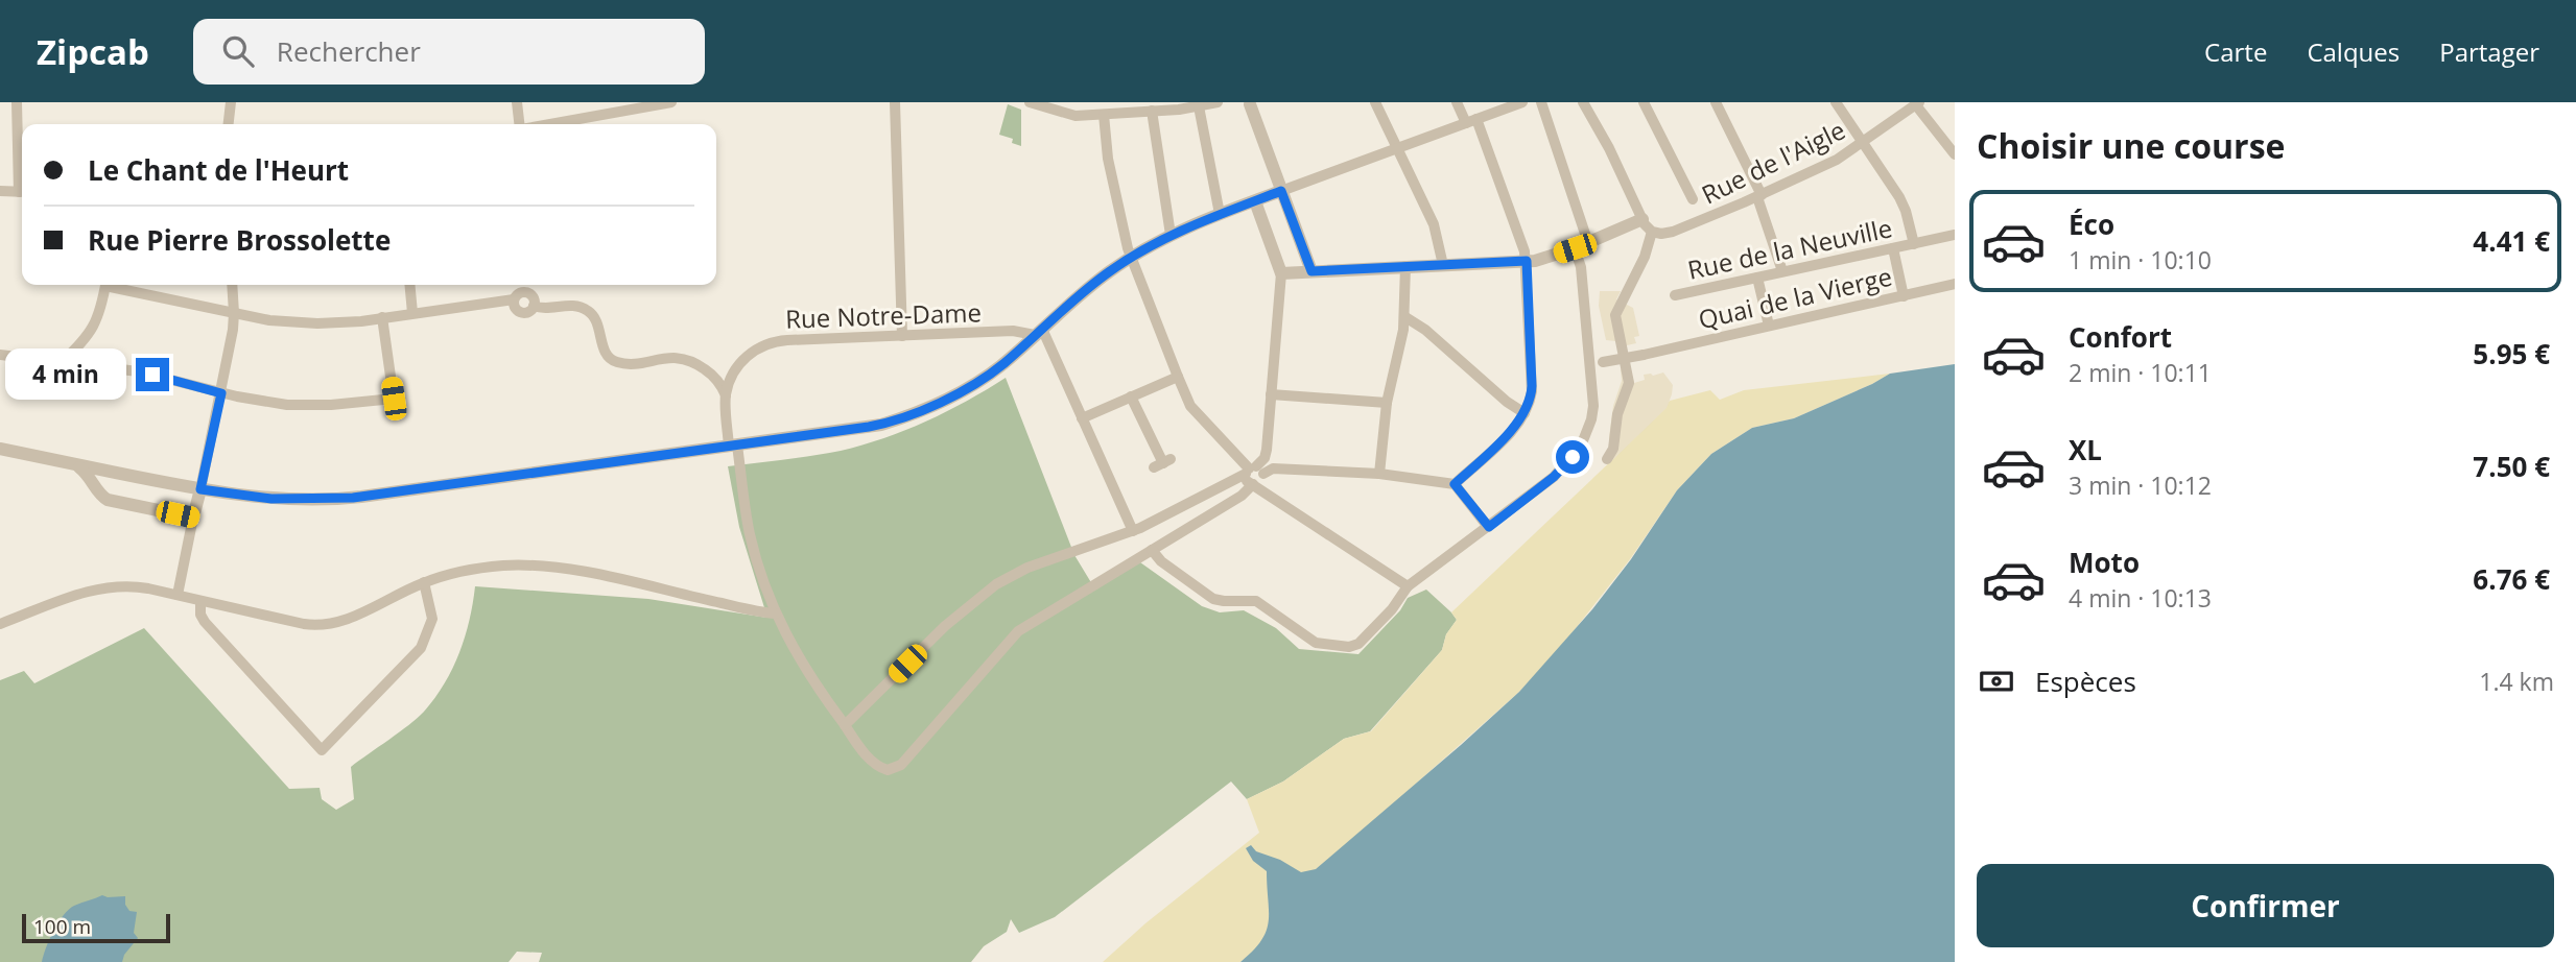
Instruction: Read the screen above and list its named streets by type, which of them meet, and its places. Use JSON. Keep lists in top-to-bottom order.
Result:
{
  "streets": {
    "street": [
      "Rue de l'Aigle",
      "Rue de la Neuville",
      "Quai de la Vierge",
      "Rue Notre-Dame"
    ]
  },
  "scale_bar": "100 m",
  "page": {
    "header": "Zipcab",
    "search": "Rechercher",
    "nav": ["Carte", "Calques", "Partager"],
    "heading": "Choisir une course",
    "banner": ["Le Chant de l'Heurt", "Rue Pierre Brossolette"],
    "list": [
      {
        "name": "Éco",
        "note": "1 min · 10:10",
        "value": "4.41 €"
      },
      {
        "name": "Confort",
        "note": "2 min · 10:11",
        "value": "5.95 €"
      },
      {
        "name": "XL",
        "note": "3 min · 10:12",
        "value": "7.50 €"
      },
      {
        "name": "Moto",
        "note": "4 min · 10:13",
        "value": "6.76 €"
      }
    ],
    "bubble": "4 min",
    "pay": ["Espèces", "1.4 km"],
    "buttons": "Confirmer",
    "scale": "100 m"
  }
}
